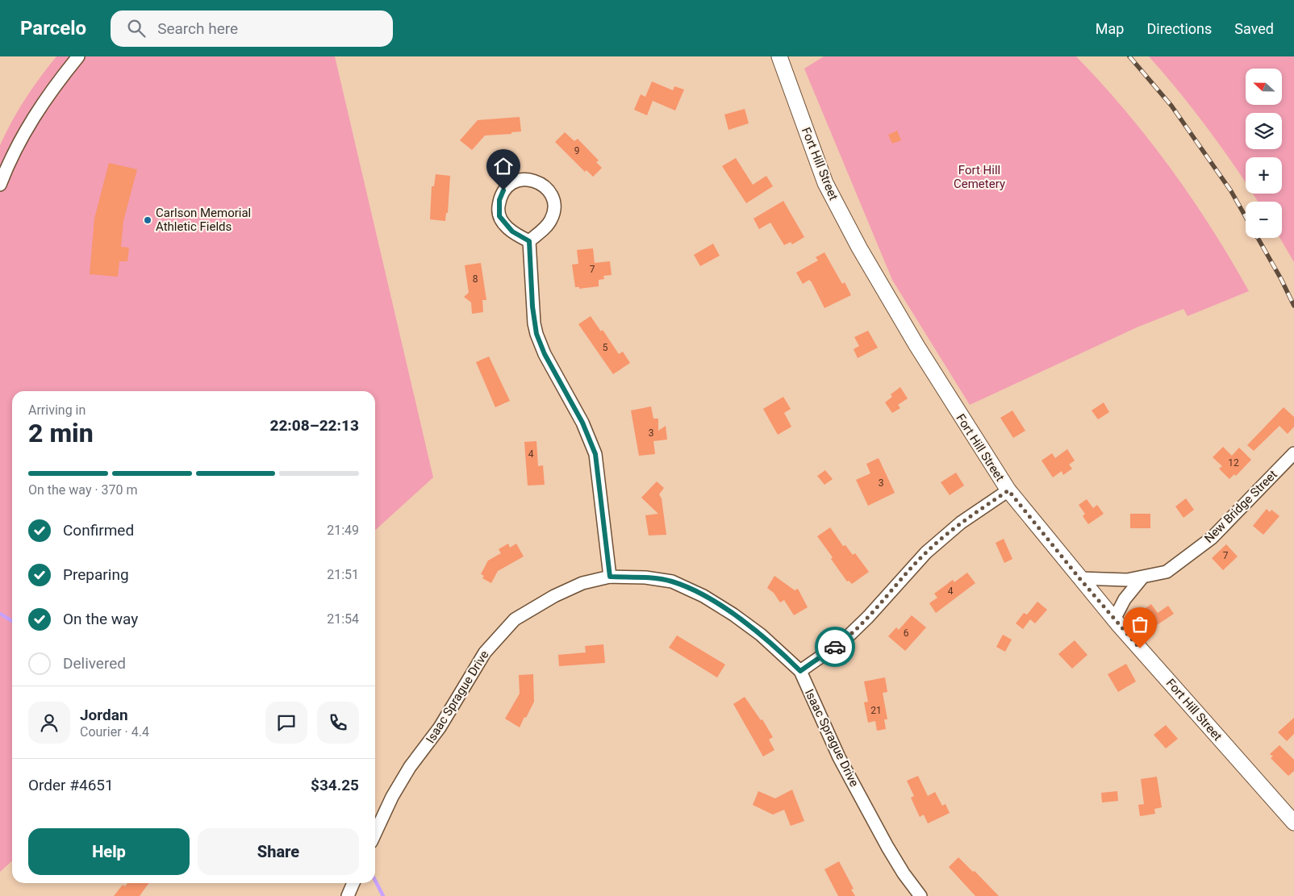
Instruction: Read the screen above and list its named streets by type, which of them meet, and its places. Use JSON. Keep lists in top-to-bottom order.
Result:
{
  "streets": {
    "main road": ["Fort Hill Street"],
    "street": ["New Bridge Street", "Isaac Sprague Drive"]
  },
  "crossings": [
    ["Fort Hill Street", "New Bridge Street"]
  ],
  "parks": ["Fort Hill Cemetery"],
  "places": ["Carlson Memorial Athletic Fields"],
  "house_numbers": [
    "9",
    "7",
    "8",
    "5",
    "3",
    "4",
    "12",
    "3",
    "7",
    "4",
    "6",
    "21"
  ],
  "north": "left",
  "page": {
    "header": "Parcelo",
    "search": "Search here",
    "nav": ["Map", "Directions", "Saved"],
    "map_buttons": ["+", "−"],
    "heading": ["2 min", "Arriving in", "22:08–22:13"],
    "panel": [
      "Jordan",
      "Courier · 4.4",
      "Order #4651",
      "$34.25"
    ],
    "bar": "On the way · 370 m",
    "list": [
      ["Confirmed", "21:49"],
      ["Preparing", "21:51"],
      ["On the way", "21:54"],
      "Delivered"
    ],
    "buttons": ["Help", "Share"]
  }
}
